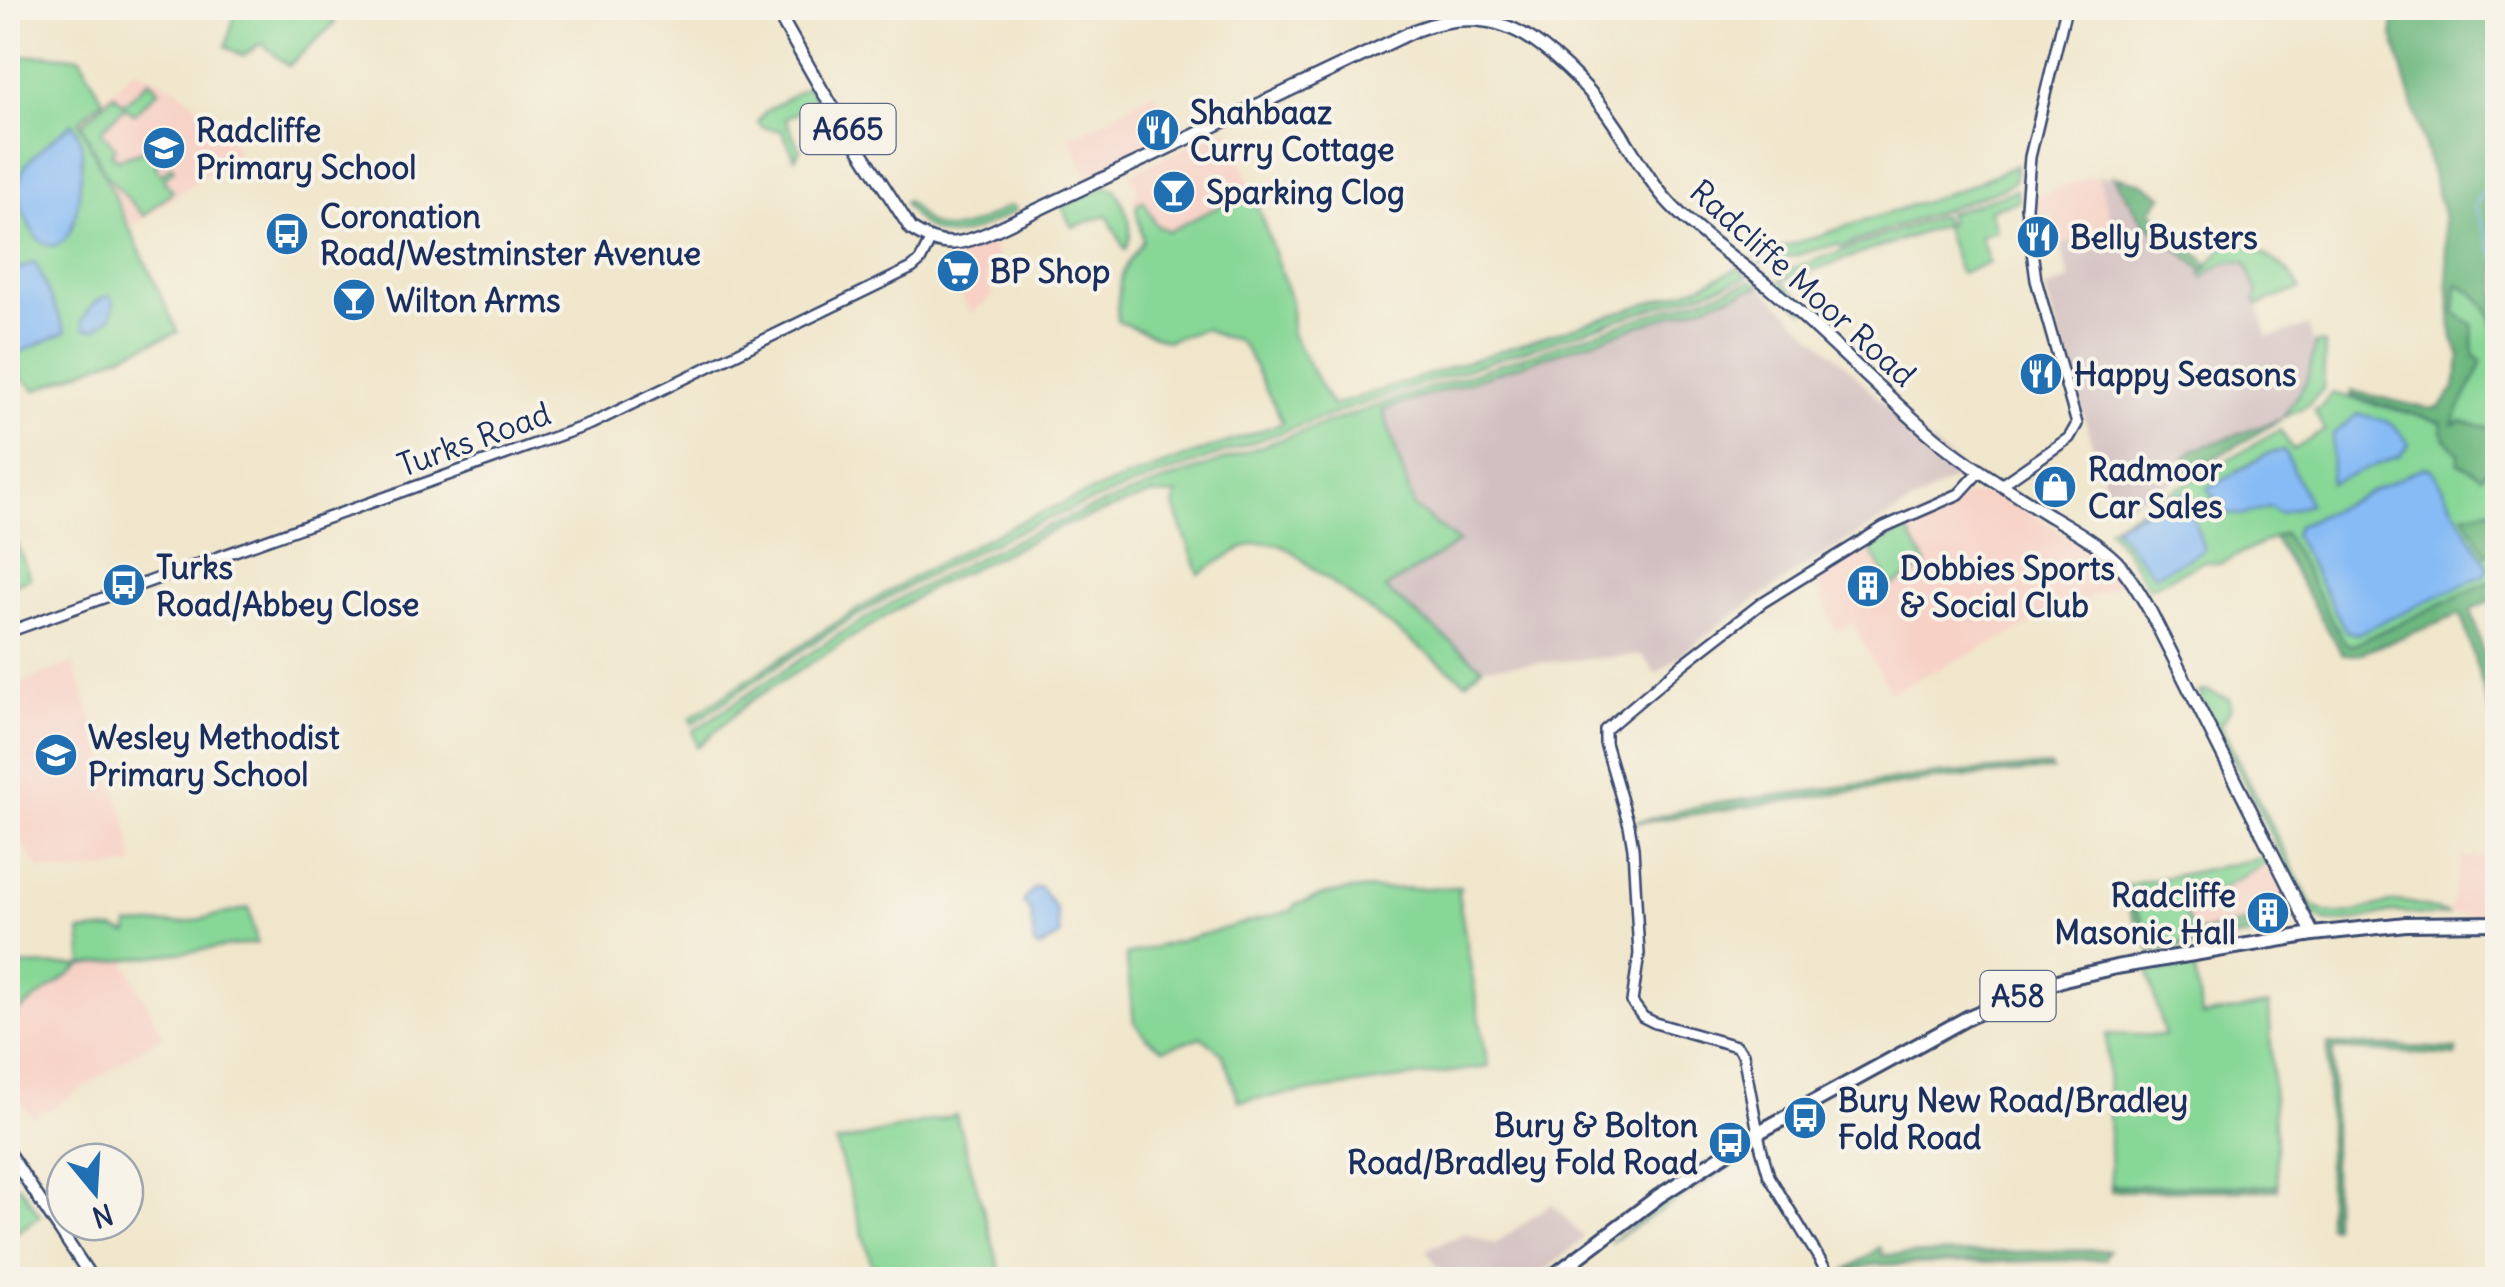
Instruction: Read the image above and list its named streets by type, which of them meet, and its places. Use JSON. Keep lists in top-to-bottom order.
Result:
{
  "streets": {
    "highway": ["A58"],
    "main road": ["A665", "Radcliffe Moor Road"],
    "street": ["Turks Road"]
  },
  "crossings": [
    ["A665", "Radcliffe Moor Road"],
    ["A665", "Turks Road"],
    ["Radcliffe Moor Road", "Turks Road"],
    ["Radcliffe Moor Road", "A58"]
  ],
  "places": {
    "restaurant": ["Shahbaaz Curry Cottage", "Belly Busters", "Happy Seasons"],
    "school or university": ["Radcliffe Primary School", "Wesley Methodist Primary School"],
    "bar": ["Sparking Clog", "Wilton Arms"],
    "bus stop": [
      "Coronation Road/Westminster Avenue",
      "Turks Road/Abbey Close",
      "Bury New Road/Bradley Fold Road",
      "Bury & Bolton Road/Bradley Fold Road"
    ],
    "supermarket": ["BP Shop"],
    "shop": ["Radmoor Car Sales"],
    "building": ["Dobbies Sports & Social Club", "Radcliffe Masonic Hall"]
  },
  "north": "bottom"
}
